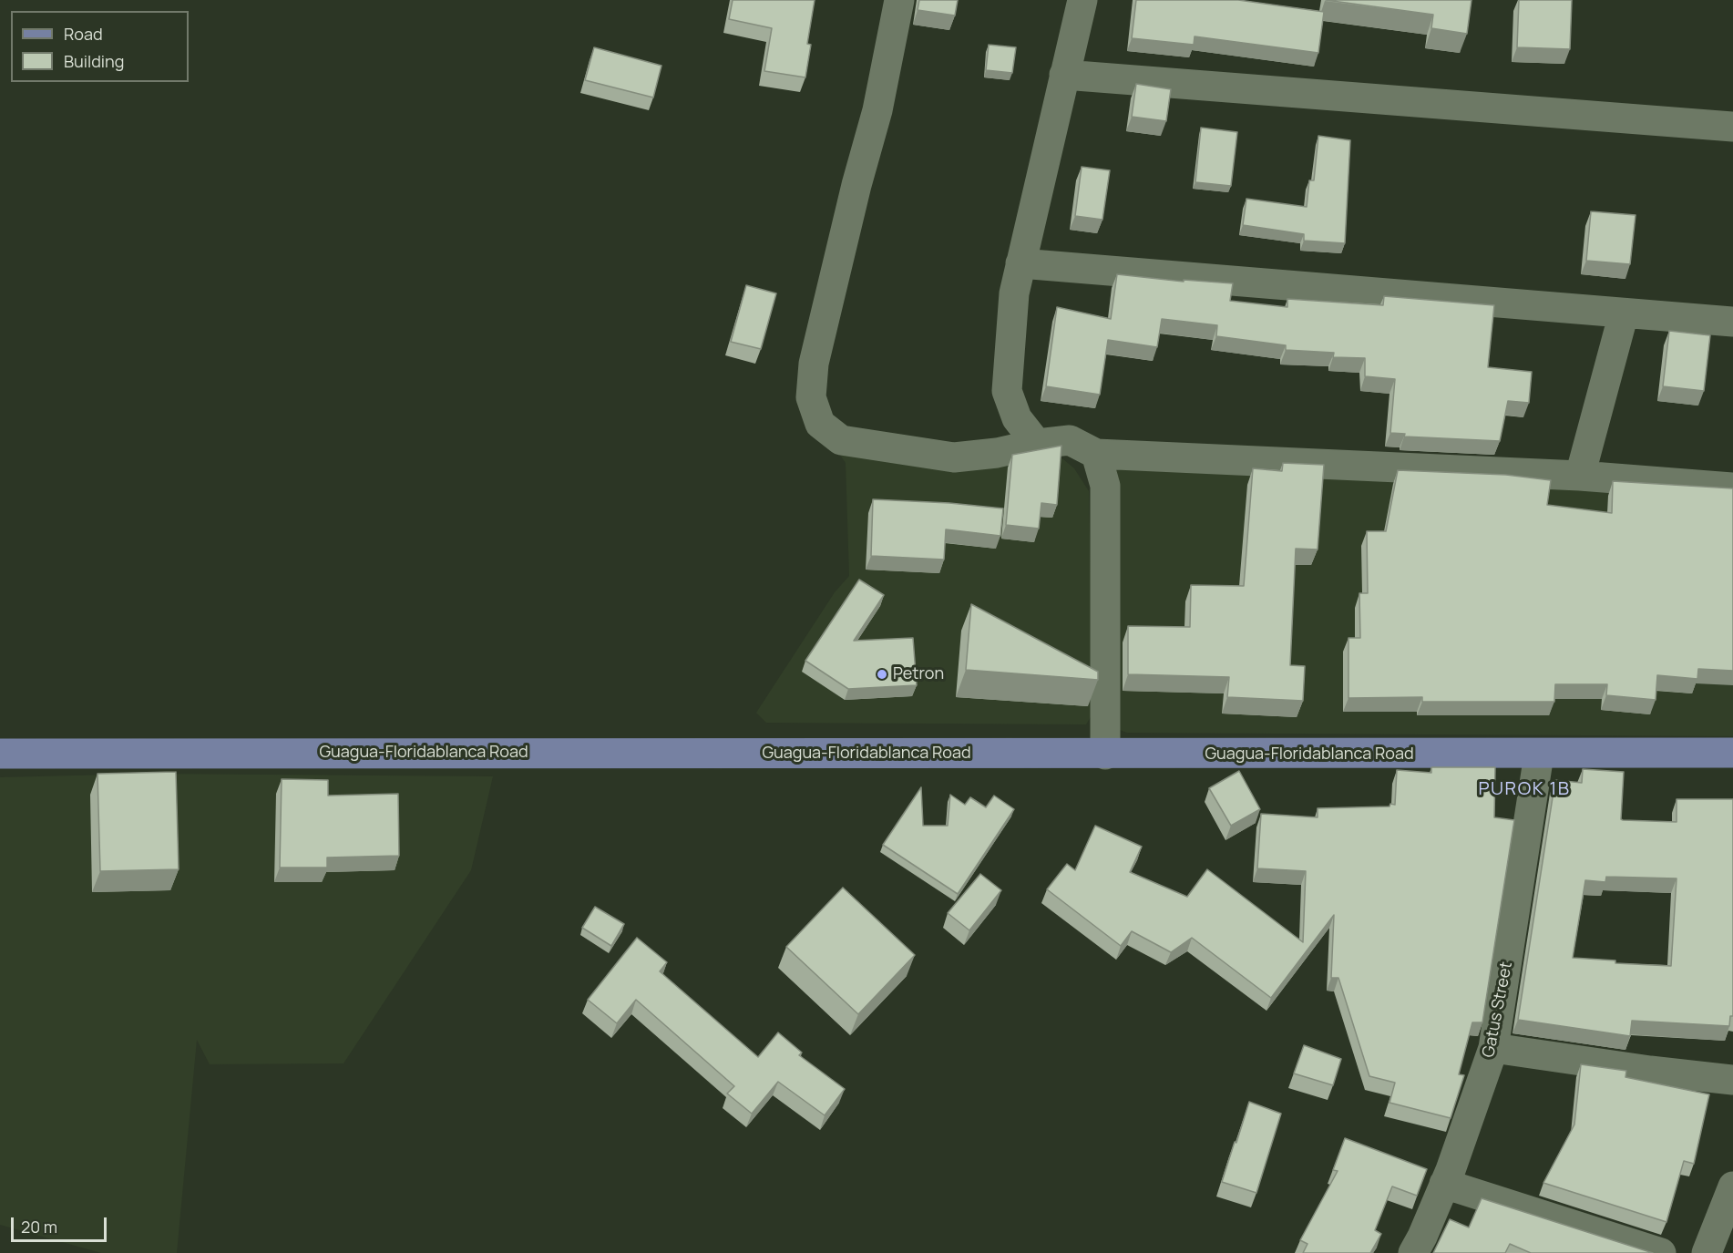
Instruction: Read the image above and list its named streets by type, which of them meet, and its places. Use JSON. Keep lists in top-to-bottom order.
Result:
{
  "streets": {
    "main road": ["Guagua-Floridablanca Road"],
    "street": ["Gatus Street"]
  },
  "crossings": [
    ["Guagua-Floridablanca Road", "Gatus Street"]
  ],
  "districts": ["PUROK 1B"],
  "places": ["Petron"],
  "legend": ["Road", "Building"],
  "scale_bar": "20 m"
}
